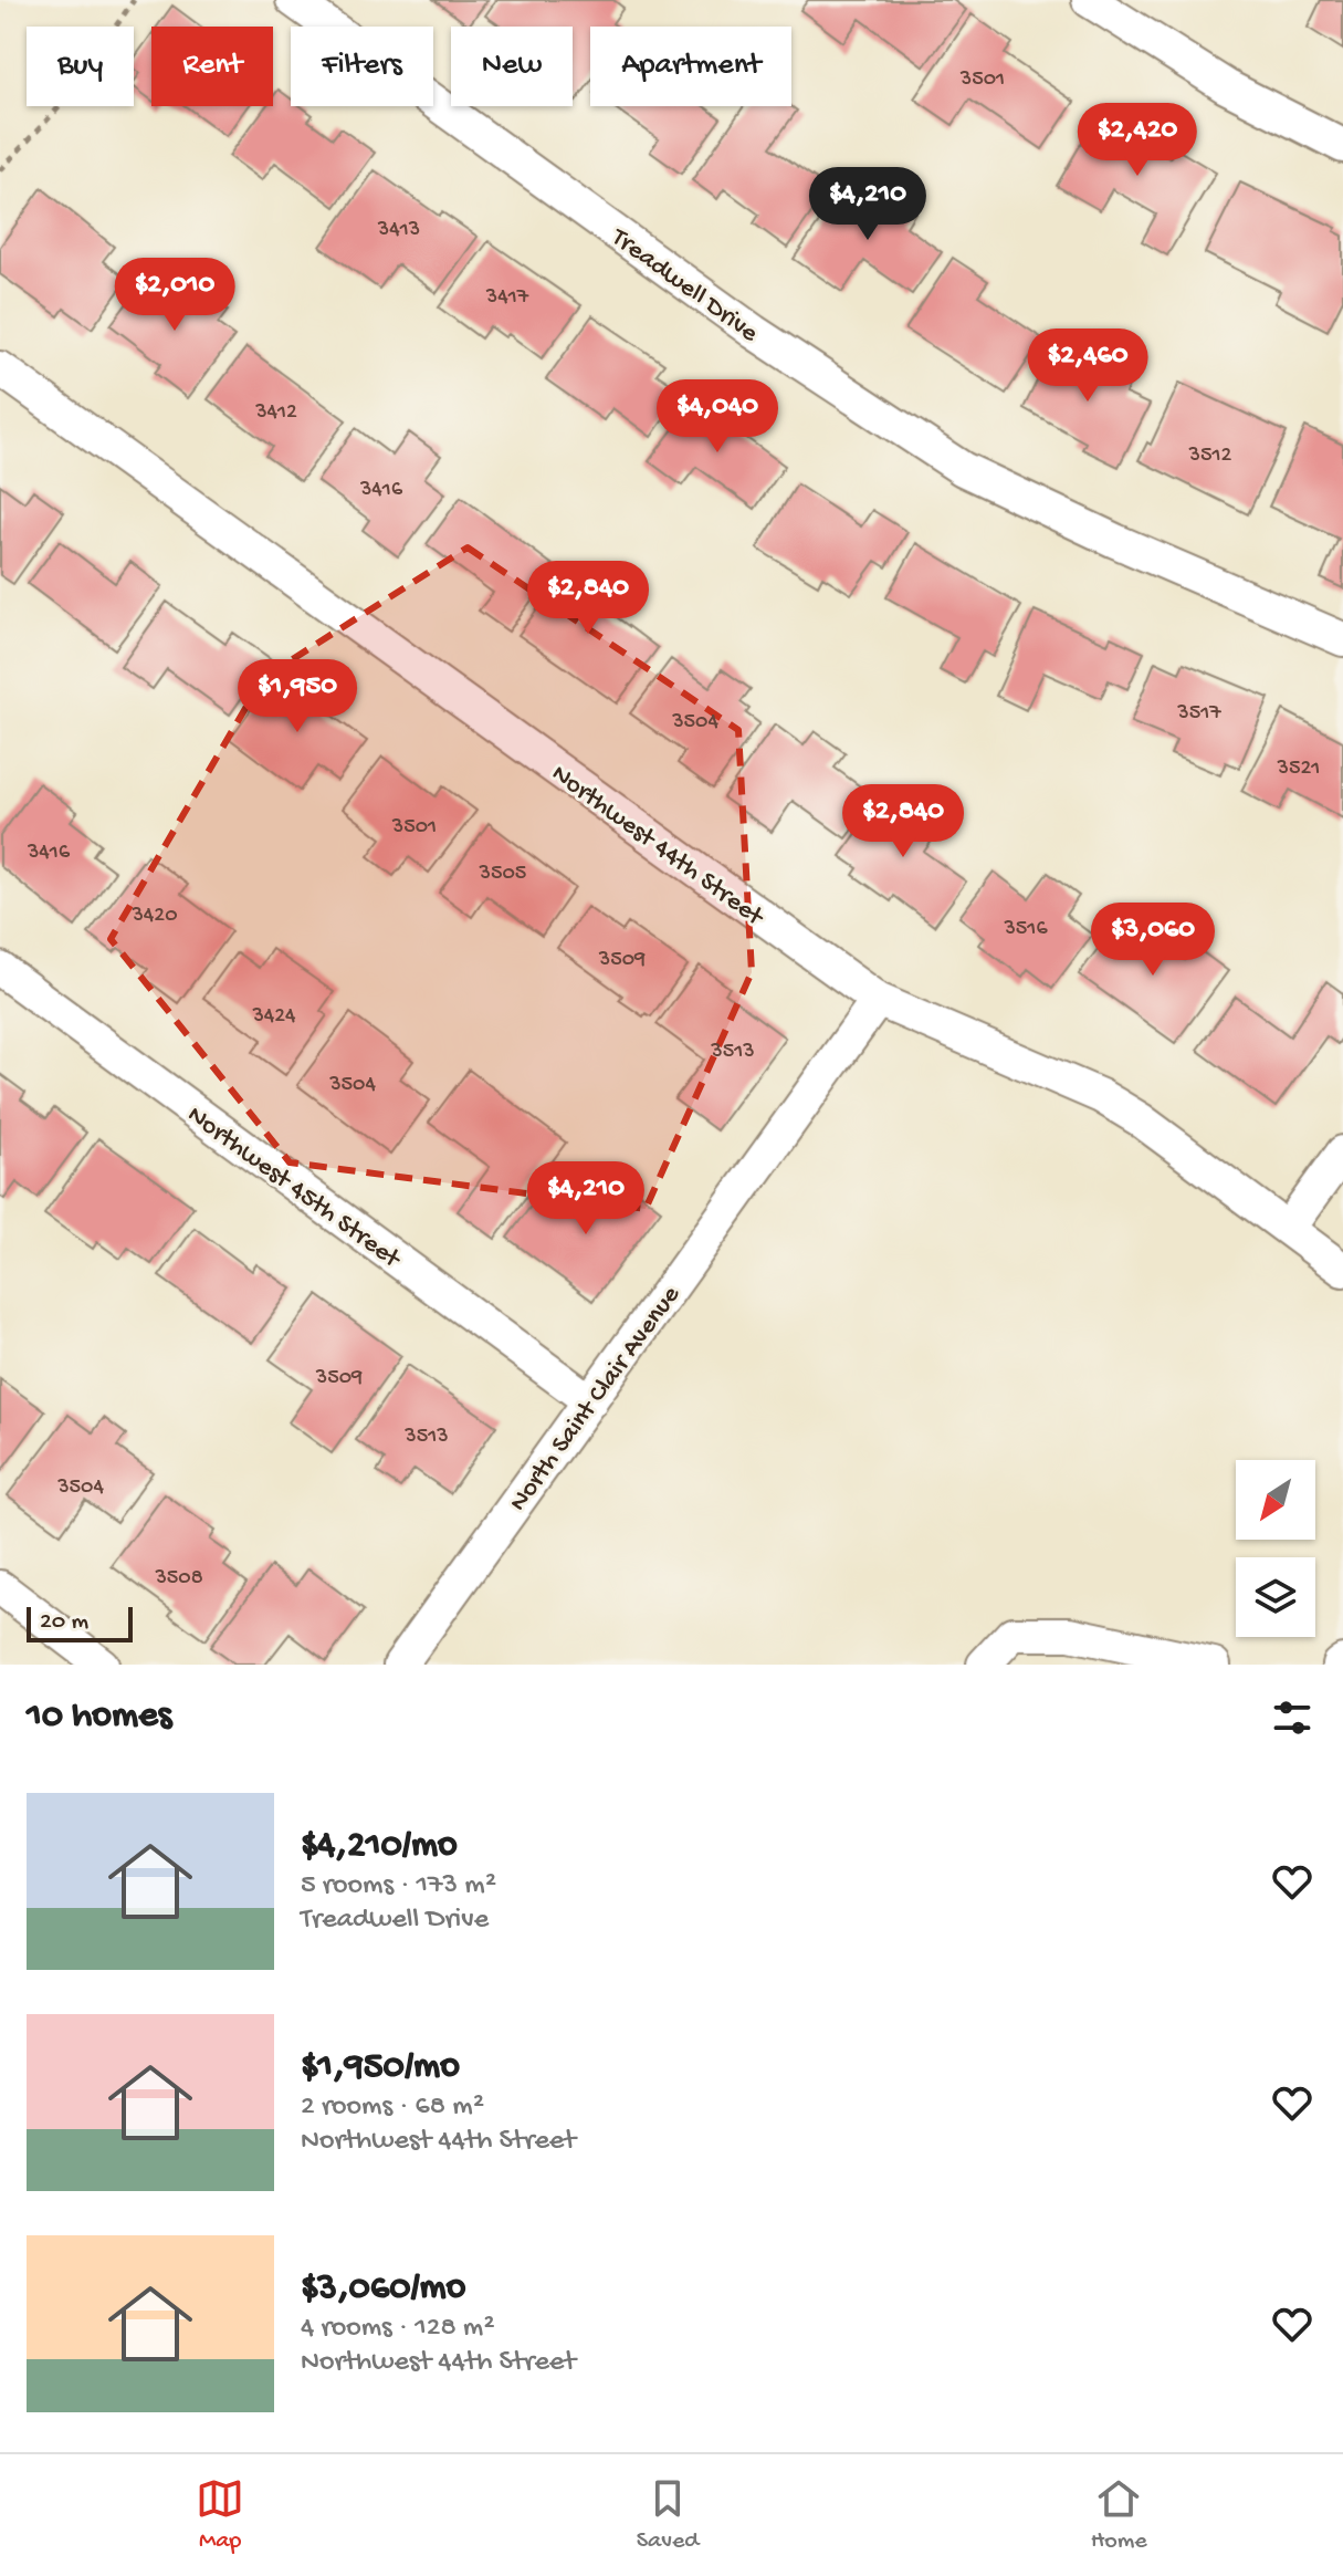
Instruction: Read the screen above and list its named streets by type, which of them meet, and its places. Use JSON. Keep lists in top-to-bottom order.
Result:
{
  "streets": {
    "street": [
      "Treadwell Drive",
      "Northwest 44th Street",
      "Northwest 45th Street",
      "North Saint Clair Avenue"
    ]
  },
  "crossings": [
    ["Northwest 44th Street", "North Saint Clair Avenue"],
    ["Northwest 45th Street", "North Saint Clair Avenue"]
  ],
  "house_numbers": [
    "3501",
    "3413",
    "3417",
    "3412",
    "3512",
    "3416",
    "3517",
    "3504",
    "3521",
    "3501",
    "3416",
    "3505",
    "3420",
    "3516",
    "3509",
    "3424",
    "3513",
    "3504",
    "3509",
    "3513",
    "3504",
    "3508"
  ],
  "scale_bar": "20 m",
  "north": "bottom left",
  "page": {
    "chip": [
      "Buy",
      "Rent",
      "Filters",
      "New",
      "Apartment"
    ],
    "price": [
      "$2,420",
      "$4,210",
      "$2,010",
      "$2,460",
      "$4,040",
      "$2,840",
      "$1,950",
      "$2,840",
      "$3,060",
      "$4,210"
    ],
    "scale": "20 m",
    "heading": "10 homes",
    "list": [
      {
        "name": "$4,210/mo",
        "note": "5 rooms · 173 m² · Treadwell Drive"
      },
      {
        "name": "$1,950/mo",
        "note": "2 rooms · 68 m² · Northwest 44th Street"
      },
      {
        "name": "$3,060/mo",
        "note": "4 rooms · 128 m² · Northwest 44th Street"
      }
    ],
    "tabs": ["Map", "Saved", "Home"]
  }
}
